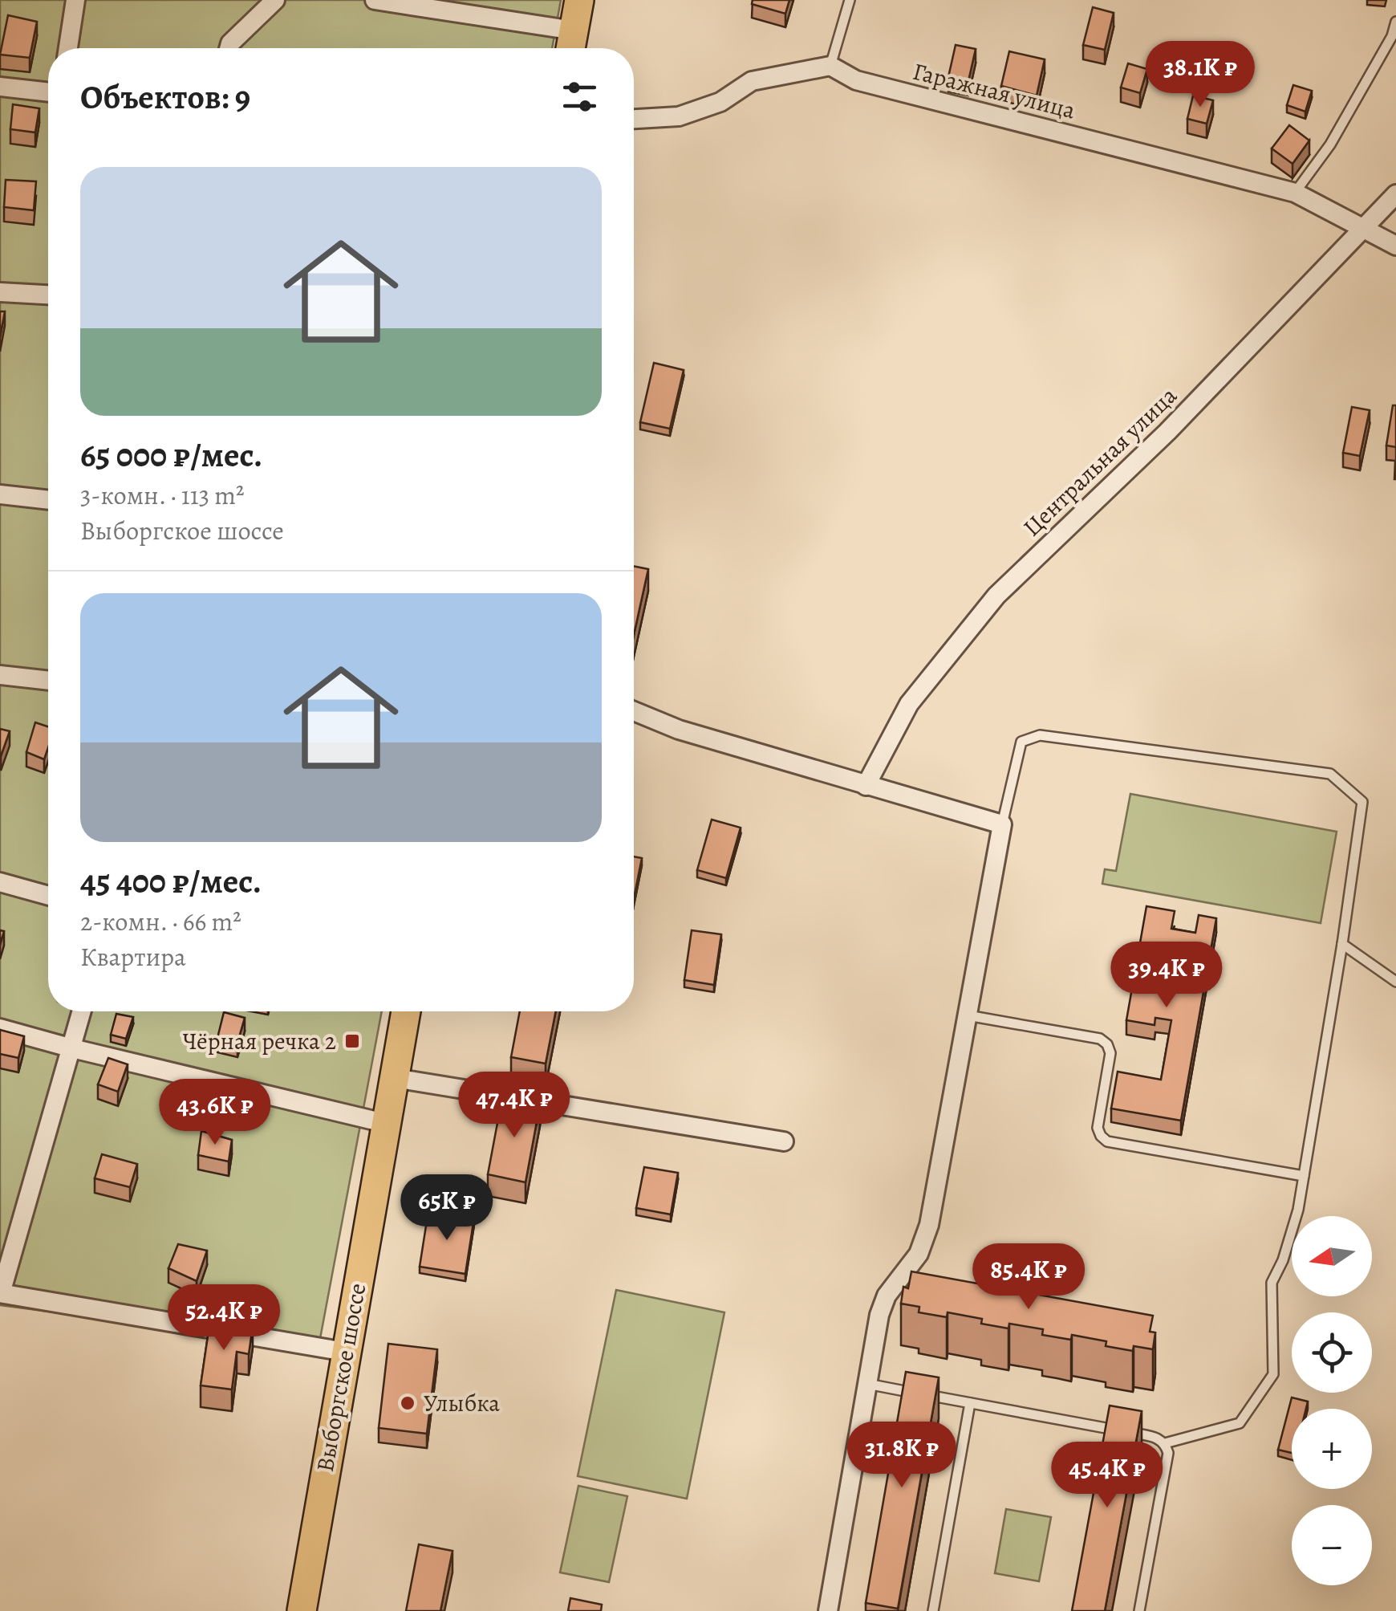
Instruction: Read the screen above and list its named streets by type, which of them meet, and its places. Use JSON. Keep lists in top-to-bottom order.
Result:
{
  "streets": {
    "main road": ["Выборгское шоссе"],
    "street": ["Гаражная улица", "Центральная улица"]
  },
  "crossings": [
    ["Гаражная улица", "Центральная улица"]
  ],
  "places": {
    "transit": ["Чёрная речка 2"],
    "other": ["Улыбка"]
  },
  "north": "left",
  "page": {
    "price": [
      "38.1K ₽",
      "39.4K ₽",
      "47.4K ₽",
      "43.6K ₽",
      "65K ₽",
      "85.4K ₽",
      "52.4K ₽",
      "31.8K ₽",
      "45.4K ₽"
    ],
    "heading": "Объектов: 9",
    "list": [
      {
        "name": "65 000 ₽/мес.",
        "note": "3-комн. · 113 m² · Выборгское шоссе"
      },
      {
        "name": "45 400 ₽/мес.",
        "note": "2-комн. · 66 m² · Квартира"
      }
    ],
    "map_buttons": ["+", "−"]
  }
}
